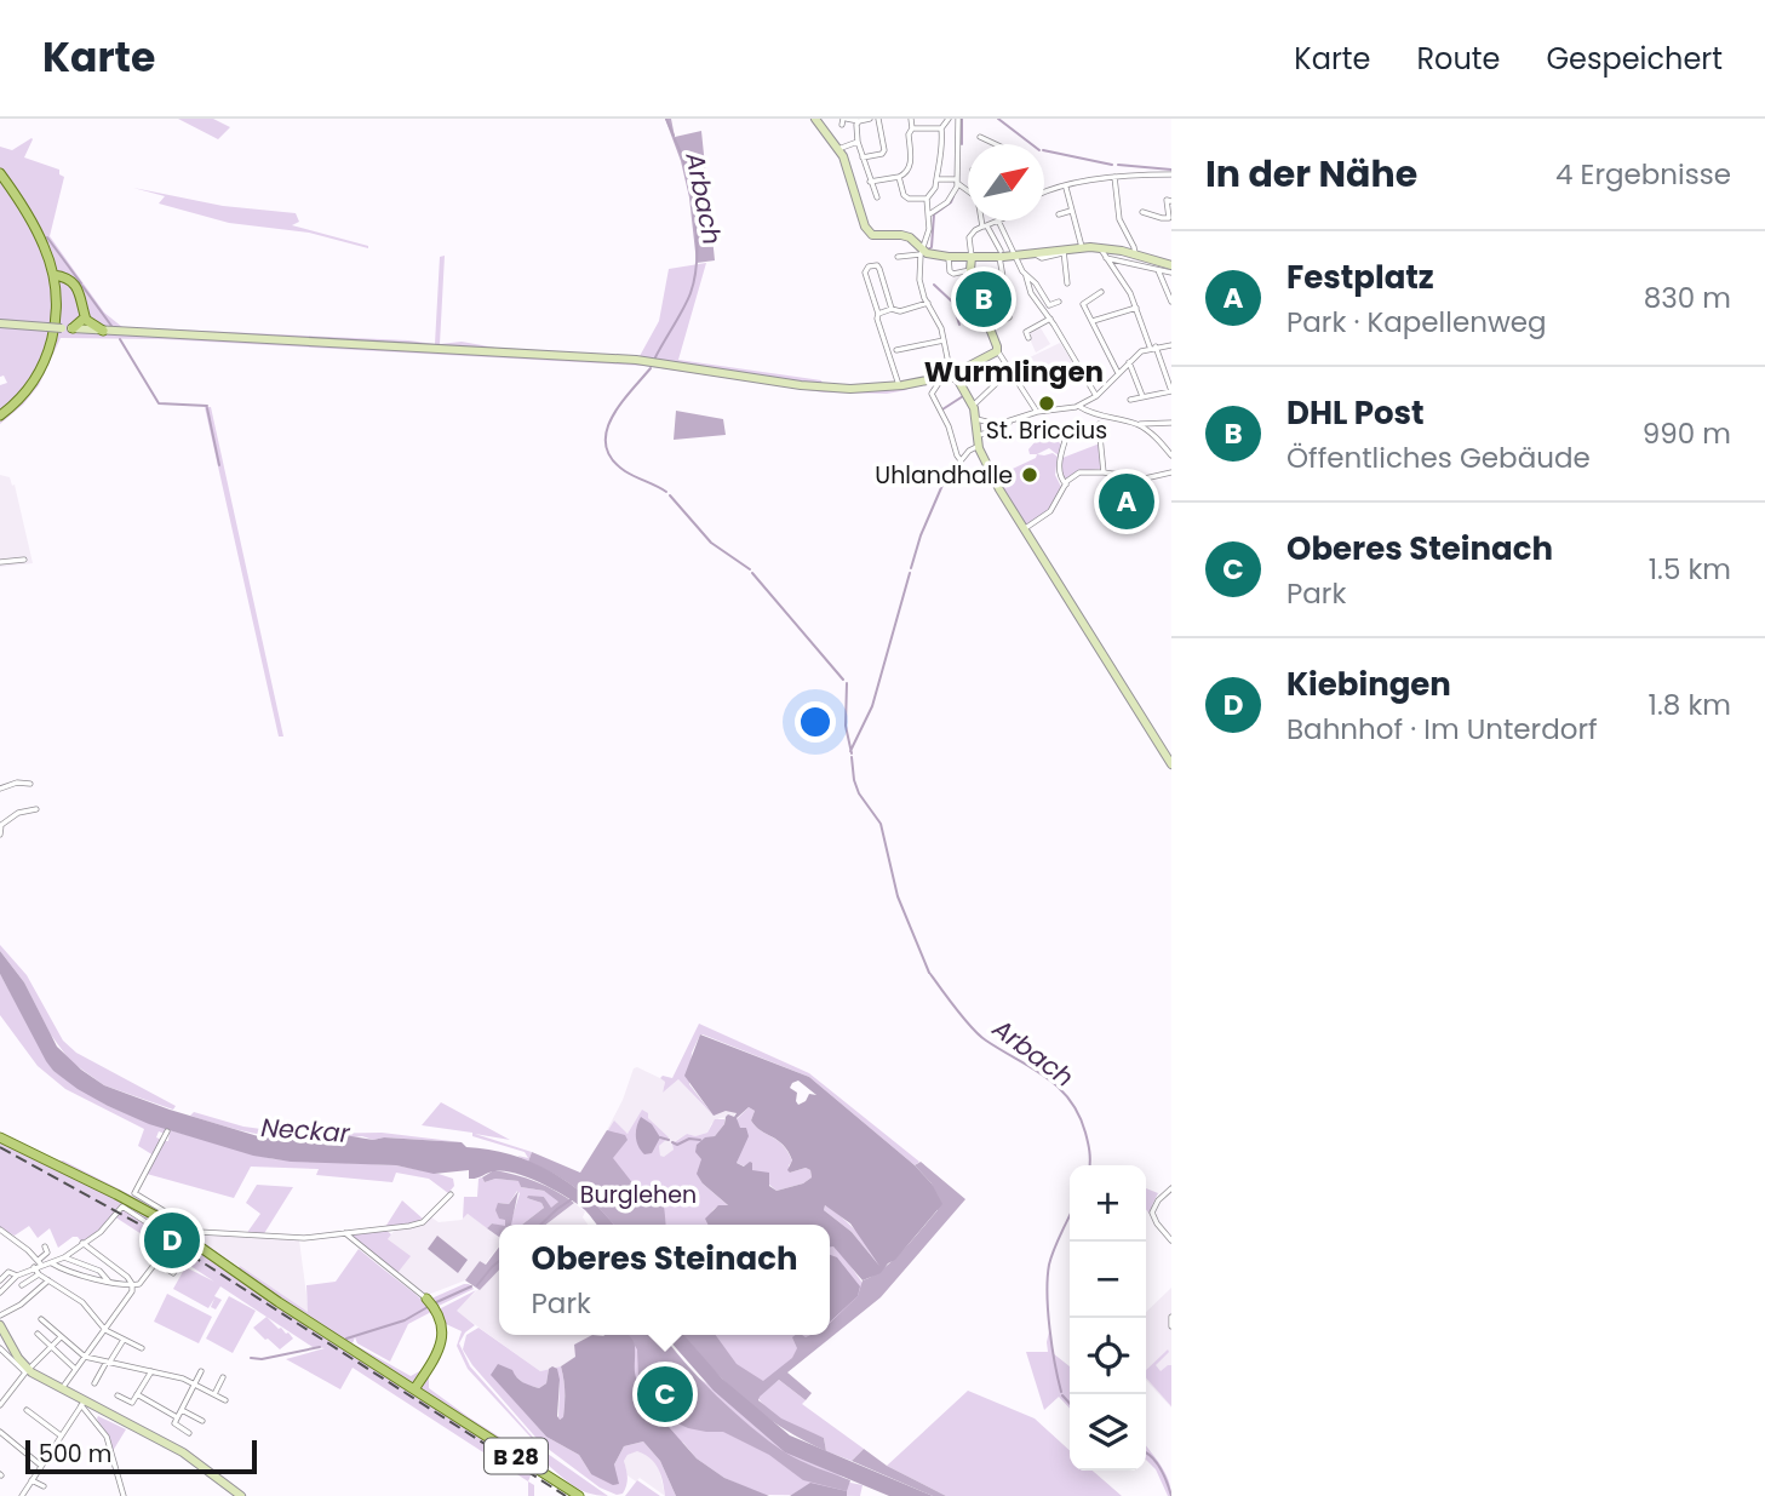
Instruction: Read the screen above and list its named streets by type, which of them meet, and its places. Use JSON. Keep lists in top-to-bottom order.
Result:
{
  "streets": {
    "main road": ["B 28"]
  },
  "districts": ["Wurmlingen"],
  "water": ["Arbach", "Neckar"],
  "parks": ["Burglehen"],
  "places": ["St. Briccius", "Uhlandhalle"],
  "scale_bar": "500 m",
  "north": "top right",
  "page": {
    "header": "Karte",
    "nav": ["Karte", "Route", "Gespeichert"],
    "heading": ["In der Nähe", "4 Ergebnisse"],
    "list": [
      {
        "mark": "A",
        "name": "Festplatz",
        "note": "Park · Kapellenweg",
        "value": "830 m"
      },
      {
        "mark": "B",
        "name": "DHL Post",
        "note": "Öffentliches Gebäude",
        "value": "990 m"
      },
      {
        "mark": "C",
        "name": "Oberes Steinach",
        "note": "Park",
        "value": "1.5 km"
      },
      {
        "mark": "D",
        "name": "Kiebingen",
        "note": "Bahnhof · Im Unterdorf",
        "value": "1.8 km"
      }
    ],
    "pins": [
      "B",
      "A",
      "D",
      "C"
    ],
    "map_buttons": ["+", "−"],
    "popup": ["Oberes Steinach", "Park"],
    "scale": "500 m"
  }
}
